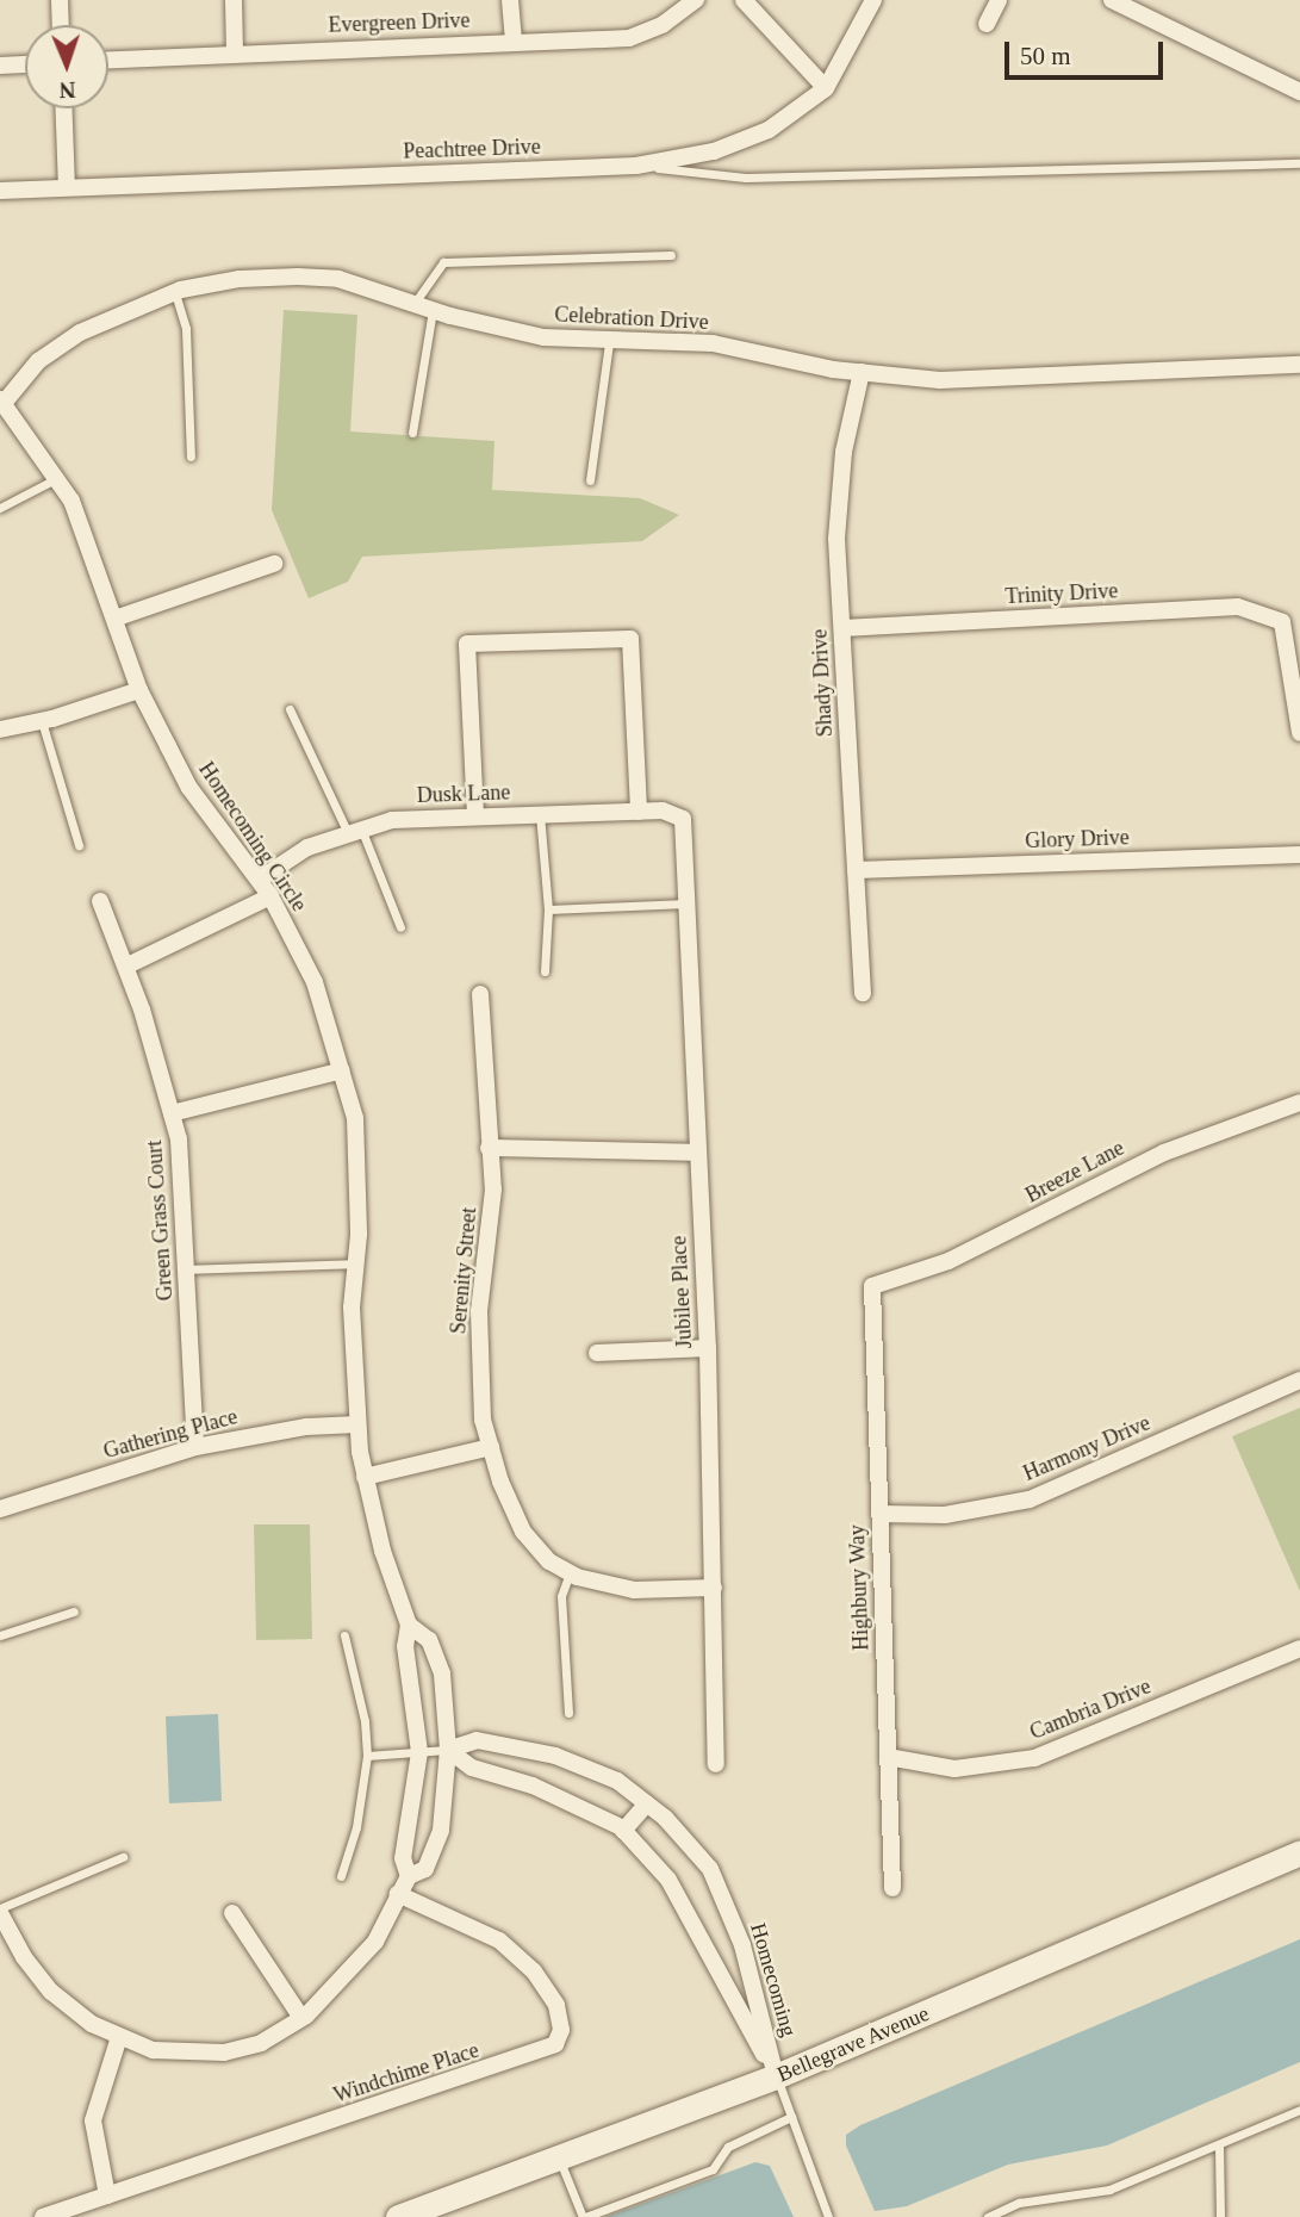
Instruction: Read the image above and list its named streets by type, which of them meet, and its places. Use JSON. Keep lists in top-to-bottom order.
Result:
{
  "streets": {
    "main road": ["Bellegrave Avenue"],
    "street": [
      "Evergreen Drive",
      "Peachtree Drive",
      "Celebration Drive",
      "Trinity Drive",
      "Shady Drive",
      "Dusk Lane",
      "Homecoming Circle",
      "Glory Drive",
      "Breeze Lane",
      "Green Grass Court",
      "Serenity Street",
      "Jubilee Place",
      "Gathering Place",
      "Harmony Drive",
      "Highbury Way",
      "Cambria Drive",
      "Homecoming",
      "Windchime Place"
    ]
  },
  "crossings": [
    ["Celebration Drive", "Shady Drive"],
    ["Celebration Drive", "Homecoming Circle"],
    ["Trinity Drive", "Shady Drive"],
    ["Shady Drive", "Glory Drive"],
    ["Dusk Lane", "Homecoming Circle"],
    ["Dusk Lane", "Jubilee Place"],
    ["Homecoming Circle", "Gathering Place"],
    ["Homecoming Circle", "Homecoming"],
    ["Homecoming Circle", "Windchime Place"],
    ["Breeze Lane", "Highbury Way"],
    ["Green Grass Court", "Gathering Place"],
    ["Serenity Street", "Jubilee Place"],
    ["Harmony Drive", "Highbury Way"],
    ["Highbury Way", "Cambria Drive"],
    ["Homecoming", "Bellegrave Avenue"]
  ],
  "scale_bar": "50 m",
  "north": "bottom"
}
